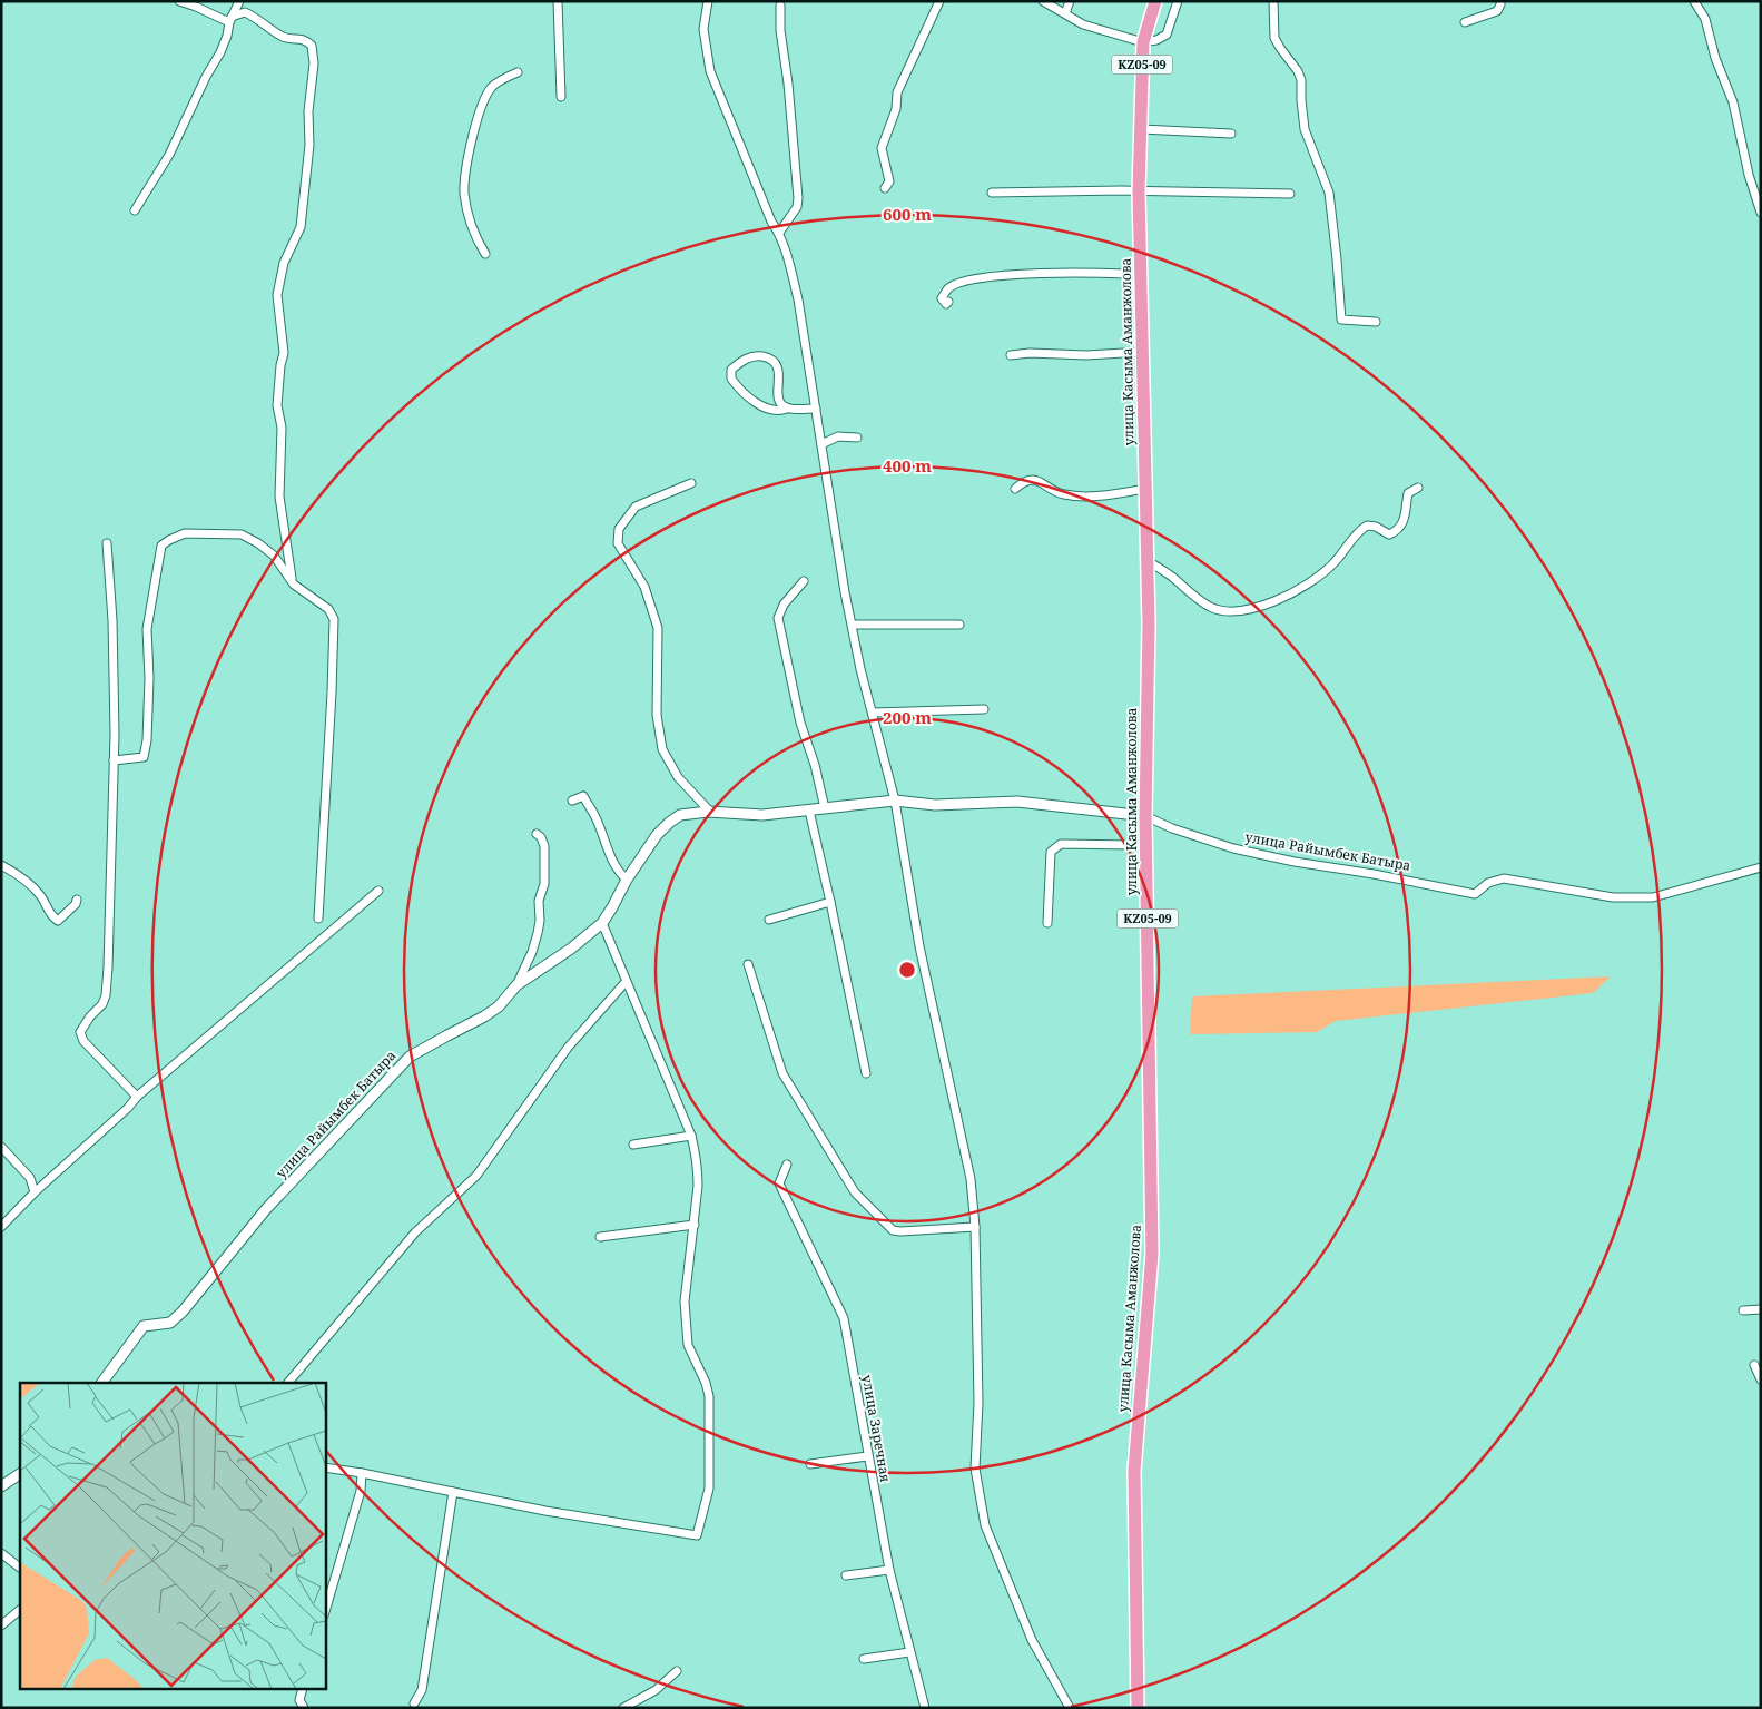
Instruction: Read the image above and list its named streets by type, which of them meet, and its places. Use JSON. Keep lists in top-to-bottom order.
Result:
{
  "streets": {
    "main road": ["KZ05-09", "улица Касыма Аманжолова"],
    "street": ["улица Райымбек Батыра", "улица Заречная"]
  },
  "crossings": [
    ["KZ05-09", "улица Касыма Аманжолова"],
    ["улица Касыма Аманжолова", "улица Райымбек Батыра"]
  ],
  "rings": ["600 m", "400 m", "200 m"]
}
